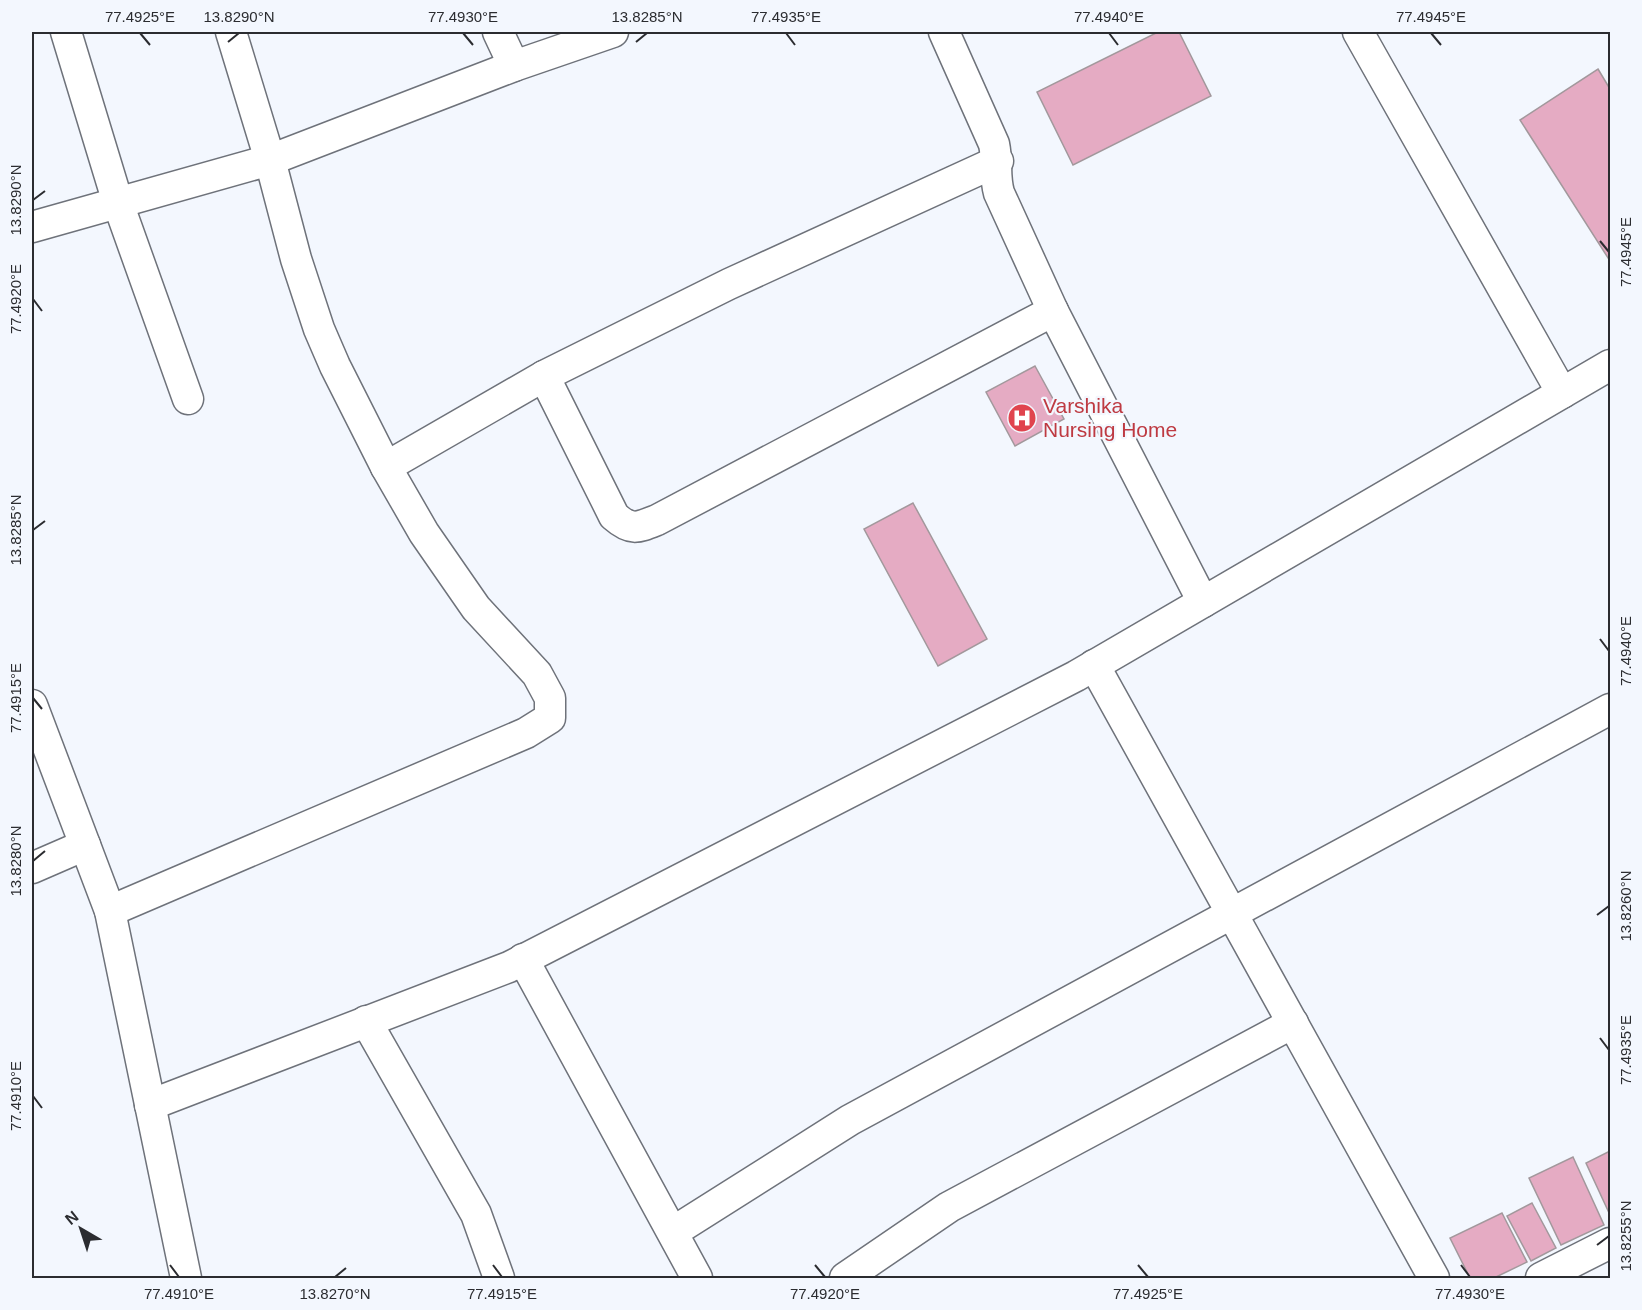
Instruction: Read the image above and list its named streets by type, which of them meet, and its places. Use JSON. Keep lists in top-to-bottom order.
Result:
{
  "places": {
    "hospital": ["Varshika Nursing Home"]
  },
  "north": "top left",
  "coordinates": [
    "77.4925°E",
    "13.8290°N",
    "77.4930°E",
    "13.8285°N",
    "77.4935°E",
    "77.4940°E",
    "77.4945°E",
    "77.4920°E",
    "77.4915°E",
    "13.8280°N",
    "13.8260°N",
    "77.4910°E",
    "13.8255°N",
    "13.8270°N"
  ]
}
